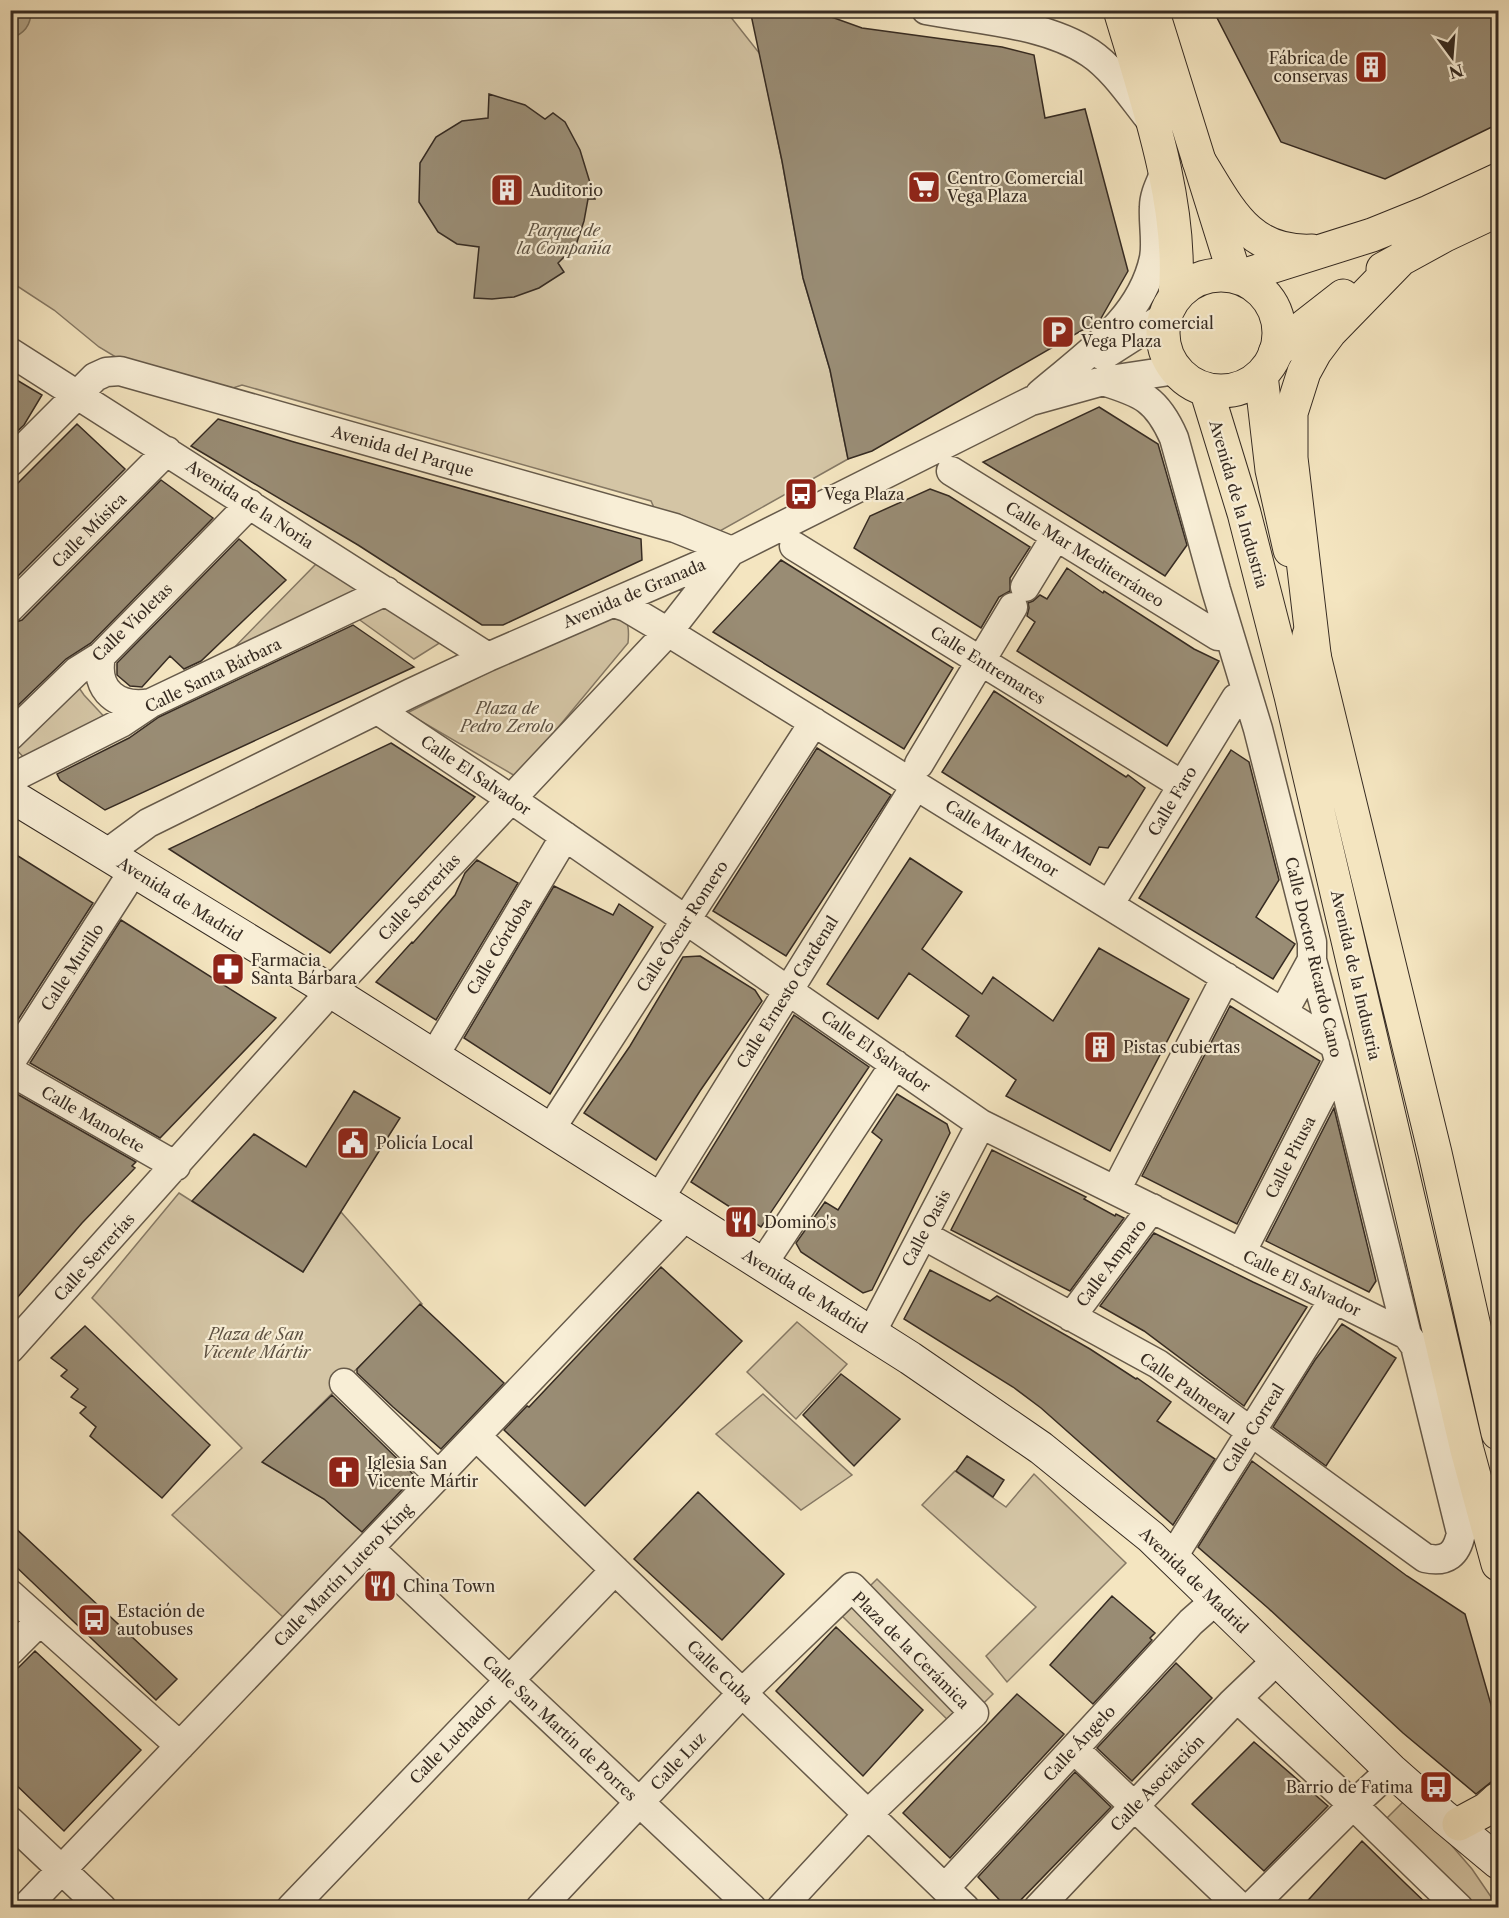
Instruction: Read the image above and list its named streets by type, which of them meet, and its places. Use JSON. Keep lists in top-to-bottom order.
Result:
{
  "streets": {
    "main road": ["Avenida de la Industria", "Avenida de Madrid"],
    "street": [
      "Avenida del Parque",
      "Avenida de la Noria",
      "Calle Música",
      "Calle Mar Mediterráneo",
      "Avenida de Granada",
      "Calle Violetas",
      "Calle Entremares",
      "Calle Santa Bárbara",
      "Calle El Salvador",
      "Calle Faro",
      "Calle Mar Menor",
      "Calle Serrerías",
      "Calle Óscar Romero",
      "Calle Córdoba",
      "Calle Doctor Ricardo Cano",
      "Calle Murillo",
      "Calle Ernesto Cardenal",
      "Calle Manolete",
      "Calle Pitusa",
      "Calle Oasis",
      "Calle Amparo",
      "Calle Palmeral",
      "Calle Correal",
      "Calle Martín Lutero King",
      "Plaza de la Cerámica",
      "Calle Cuba",
      "Calle San Martín de Porres",
      "Calle Luchador",
      "Calle Ángelo",
      "Calle Luz",
      "Calle Asociación"
    ]
  },
  "crossings": [
    ["Avenida del Parque", "Avenida de la Noria"],
    ["Avenida del Parque", "Avenida de Granada"],
    ["Avenida del Parque", "Calle Serrerías"],
    ["Avenida de la Noria", "Calle Música"],
    ["Avenida de la Noria", "Avenida de Granada"],
    ["Avenida de la Noria", "Calle Violetas"],
    ["Avenida de la Noria", "Calle Santa Bárbara"],
    ["Avenida de la Industria", "Avenida de Granada"],
    ["Calle Mar Mediterráneo", "Calle Ernesto Cardenal"],
    ["Avenida de Granada", "Calle El Salvador"],
    ["Avenida de Granada", "Calle Mar Menor"],
    ["Avenida de Granada", "Calle Serrerías"],
    ["Avenida de Granada", "Avenida de Madrid"],
    ["Avenida de Granada", "Calle Doctor Ricardo Cano"],
    ["Calle Entremares", "Calle Faro"],
    ["Calle Entremares", "Calle Ernesto Cardenal"],
    ["Calle El Salvador", "Calle Serrerías"],
    ["Calle El Salvador", "Calle Óscar Romero"],
    ["Calle El Salvador", "Calle Córdoba"],
    ["Calle El Salvador", "Calle Doctor Ricardo Cano"],
    ["Calle El Salvador", "Calle Ernesto Cardenal"],
    ["Calle El Salvador", "Calle Pitusa"],
    ["Calle El Salvador", "Calle Oasis"],
    ["Calle El Salvador", "Calle Amparo"],
    ["Calle El Salvador", "Calle Correal"],
    ["Calle Faro", "Calle Mar Menor"],
    ["Calle Mar Menor", "Calle Serrerías"],
    ["Calle Mar Menor", "Calle Óscar Romero"],
    ["Calle Mar Menor", "Calle Doctor Ricardo Cano"],
    ["Calle Mar Menor", "Calle Ernesto Cardenal"],
    ["Calle Mar Menor", "Calle Pitusa"],
    ["Calle Serrerías", "Avenida de Madrid"],
    ["Calle Serrerías", "Calle Manolete"],
    ["Avenida de Madrid", "Calle Óscar Romero"],
    ["Avenida de Madrid", "Calle Córdoba"],
    ["Avenida de Madrid", "Calle Murillo"],
    ["Avenida de Madrid", "Calle Ernesto Cardenal"],
    ["Avenida de Madrid", "Calle Oasis"],
    ["Avenida de Madrid", "Calle Correal"],
    ["Avenida de Madrid", "Calle Martín Lutero King"],
    ["Avenida de Madrid", "Calle Ángelo"],
    ["Avenida de Madrid", "Calle Asociación"],
    ["Calle Doctor Ricardo Cano", "Calle Pitusa"],
    ["Calle Doctor Ricardo Cano", "Calle Palmeral"],
    ["Calle Oasis", "Calle Palmeral"],
    ["Calle Amparo", "Calle Palmeral"],
    ["Calle Palmeral", "Calle Correal"],
    ["Calle Martín Lutero King", "Calle Cuba"],
    ["Calle Martín Lutero King", "Calle San Martín de Porres"],
    ["Plaza de la Cerámica", "Calle Cuba"],
    ["Plaza de la Cerámica", "Calle Luz"],
    ["Calle Cuba", "Calle Luchador"],
    ["Calle Cuba", "Calle Ángelo"],
    ["Calle Cuba", "Calle Luz"],
    ["Calle San Martín de Porres", "Calle Luchador"],
    ["Calle San Martín de Porres", "Calle Luz"]
  ],
  "parks": ["Parque de la Compañía", "Plaza de Pedro Zerolo", "Plaza de San Vicente Mártir"],
  "places": {
    "building": ["Fábrica de conservas", "Auditorio", "Pistas cubiertas"],
    "supermarket": ["Centro Comercial Vega Plaza"],
    "parking": ["Centro comercial Vega Plaza"],
    "bus stop": ["Vega Plaza", "Estación de autobuses", "Barrio de Fatima"],
    "pharmacy": ["Farmacia Santa Bárbara"],
    "public building": ["Policía Local"],
    "restaurant": ["Domino's", "China Town"],
    "church": ["Iglesia San Vicente Mártir"]
  },
  "north": "bottom"
}
